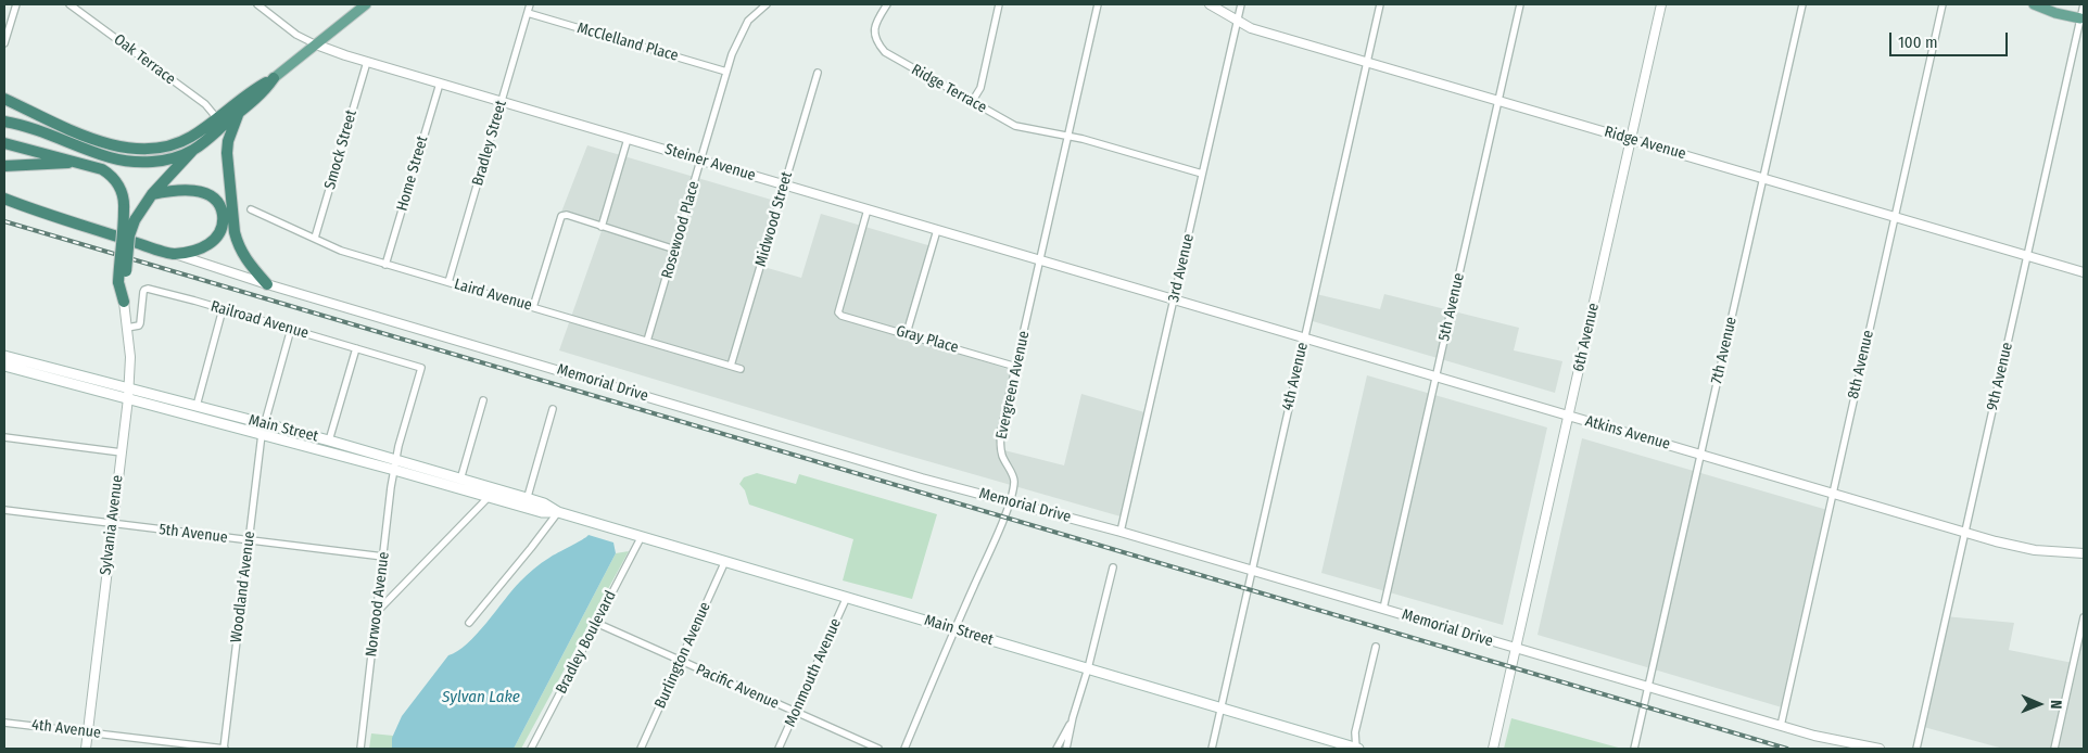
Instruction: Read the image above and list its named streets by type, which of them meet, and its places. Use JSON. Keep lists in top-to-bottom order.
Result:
{
  "streets": {
    "main road": ["Main Street"],
    "street": [
      "McClelland Place",
      "Oak Terrace",
      "Ridge Terrace",
      "Bradley Street",
      "Ridge Avenue",
      "Smock Street",
      "Steiner Avenue",
      "Home Street",
      "Midwood Street",
      "Rosewood Place",
      "3rd Avenue",
      "Laird Avenue",
      "5th Avenue",
      "Railroad Avenue",
      "6th Avenue",
      "Gray Place",
      "7th Avenue",
      "8th Avenue",
      "4th Avenue",
      "9th Avenue",
      "Memorial Drive",
      "Evergreen Avenue",
      "Atkins Avenue",
      "Sylvania Avenue",
      "Woodland Avenue",
      "Norwood Avenue",
      "Bradley Boulevard",
      "Burlington Avenue",
      "Monmouth Avenue",
      "Pacific Avenue"
    ]
  },
  "crossings": [
    ["McClelland Place", "Bradley Street"],
    ["McClelland Place", "Rosewood Place"],
    ["Ridge Terrace", "3rd Avenue"],
    ["Ridge Terrace", "Evergreen Avenue"],
    ["Bradley Street", "Steiner Avenue"],
    ["Bradley Street", "Laird Avenue"],
    ["Ridge Avenue", "3rd Avenue"],
    ["Ridge Avenue", "5th Avenue"],
    ["Ridge Avenue", "6th Avenue"],
    ["Ridge Avenue", "7th Avenue"],
    ["Ridge Avenue", "8th Avenue"],
    ["Ridge Avenue", "4th Avenue"],
    ["Ridge Avenue", "9th Avenue"],
    ["Smock Street", "Steiner Avenue"],
    ["Smock Street", "Laird Avenue"],
    ["Steiner Avenue", "Home Street"],
    ["Steiner Avenue", "Midwood Street"],
    ["Steiner Avenue", "Rosewood Place"],
    ["Steiner Avenue", "3rd Avenue"],
    ["Steiner Avenue", "Gray Place"],
    ["Steiner Avenue", "Evergreen Avenue"],
    ["Steiner Avenue", "Atkins Avenue"],
    ["Home Street", "Laird Avenue"],
    ["Midwood Street", "Laird Avenue"],
    ["Rosewood Place", "Laird Avenue"],
    ["3rd Avenue", "Memorial Drive"],
    ["3rd Avenue", "Atkins Avenue"],
    ["5th Avenue", "Memorial Drive"],
    ["5th Avenue", "Atkins Avenue"],
    ["5th Avenue", "Sylvania Avenue"],
    ["5th Avenue", "Woodland Avenue"],
    ["5th Avenue", "Norwood Avenue"],
    ["Railroad Avenue", "Sylvania Avenue"],
    ["Railroad Avenue", "Woodland Avenue"],
    ["Railroad Avenue", "Norwood Avenue"],
    ["6th Avenue", "Memorial Drive"],
    ["6th Avenue", "Atkins Avenue"],
    ["Gray Place", "Evergreen Avenue"],
    ["7th Avenue", "Memorial Drive"],
    ["7th Avenue", "Atkins Avenue"],
    ["8th Avenue", "Memorial Drive"],
    ["8th Avenue", "Atkins Avenue"],
    ["4th Avenue", "Memorial Drive"],
    ["4th Avenue", "Main Street"],
    ["4th Avenue", "Atkins Avenue"],
    ["4th Avenue", "Sylvania Avenue"],
    ["4th Avenue", "Woodland Avenue"],
    ["9th Avenue", "Atkins Avenue"],
    ["Memorial Drive", "Evergreen Avenue"],
    ["Evergreen Avenue", "Main Street"],
    ["Main Street", "Sylvania Avenue"],
    ["Main Street", "Woodland Avenue"],
    ["Main Street", "Norwood Avenue"],
    ["Main Street", "Bradley Boulevard"],
    ["Main Street", "Burlington Avenue"],
    ["Main Street", "Monmouth Avenue"],
    ["Bradley Boulevard", "Pacific Avenue"],
    ["Burlington Avenue", "Pacific Avenue"],
    ["Monmouth Avenue", "Pacific Avenue"]
  ],
  "water": ["Sylvan Lake"],
  "scale_bar": "100 m",
  "north": "right"
}
